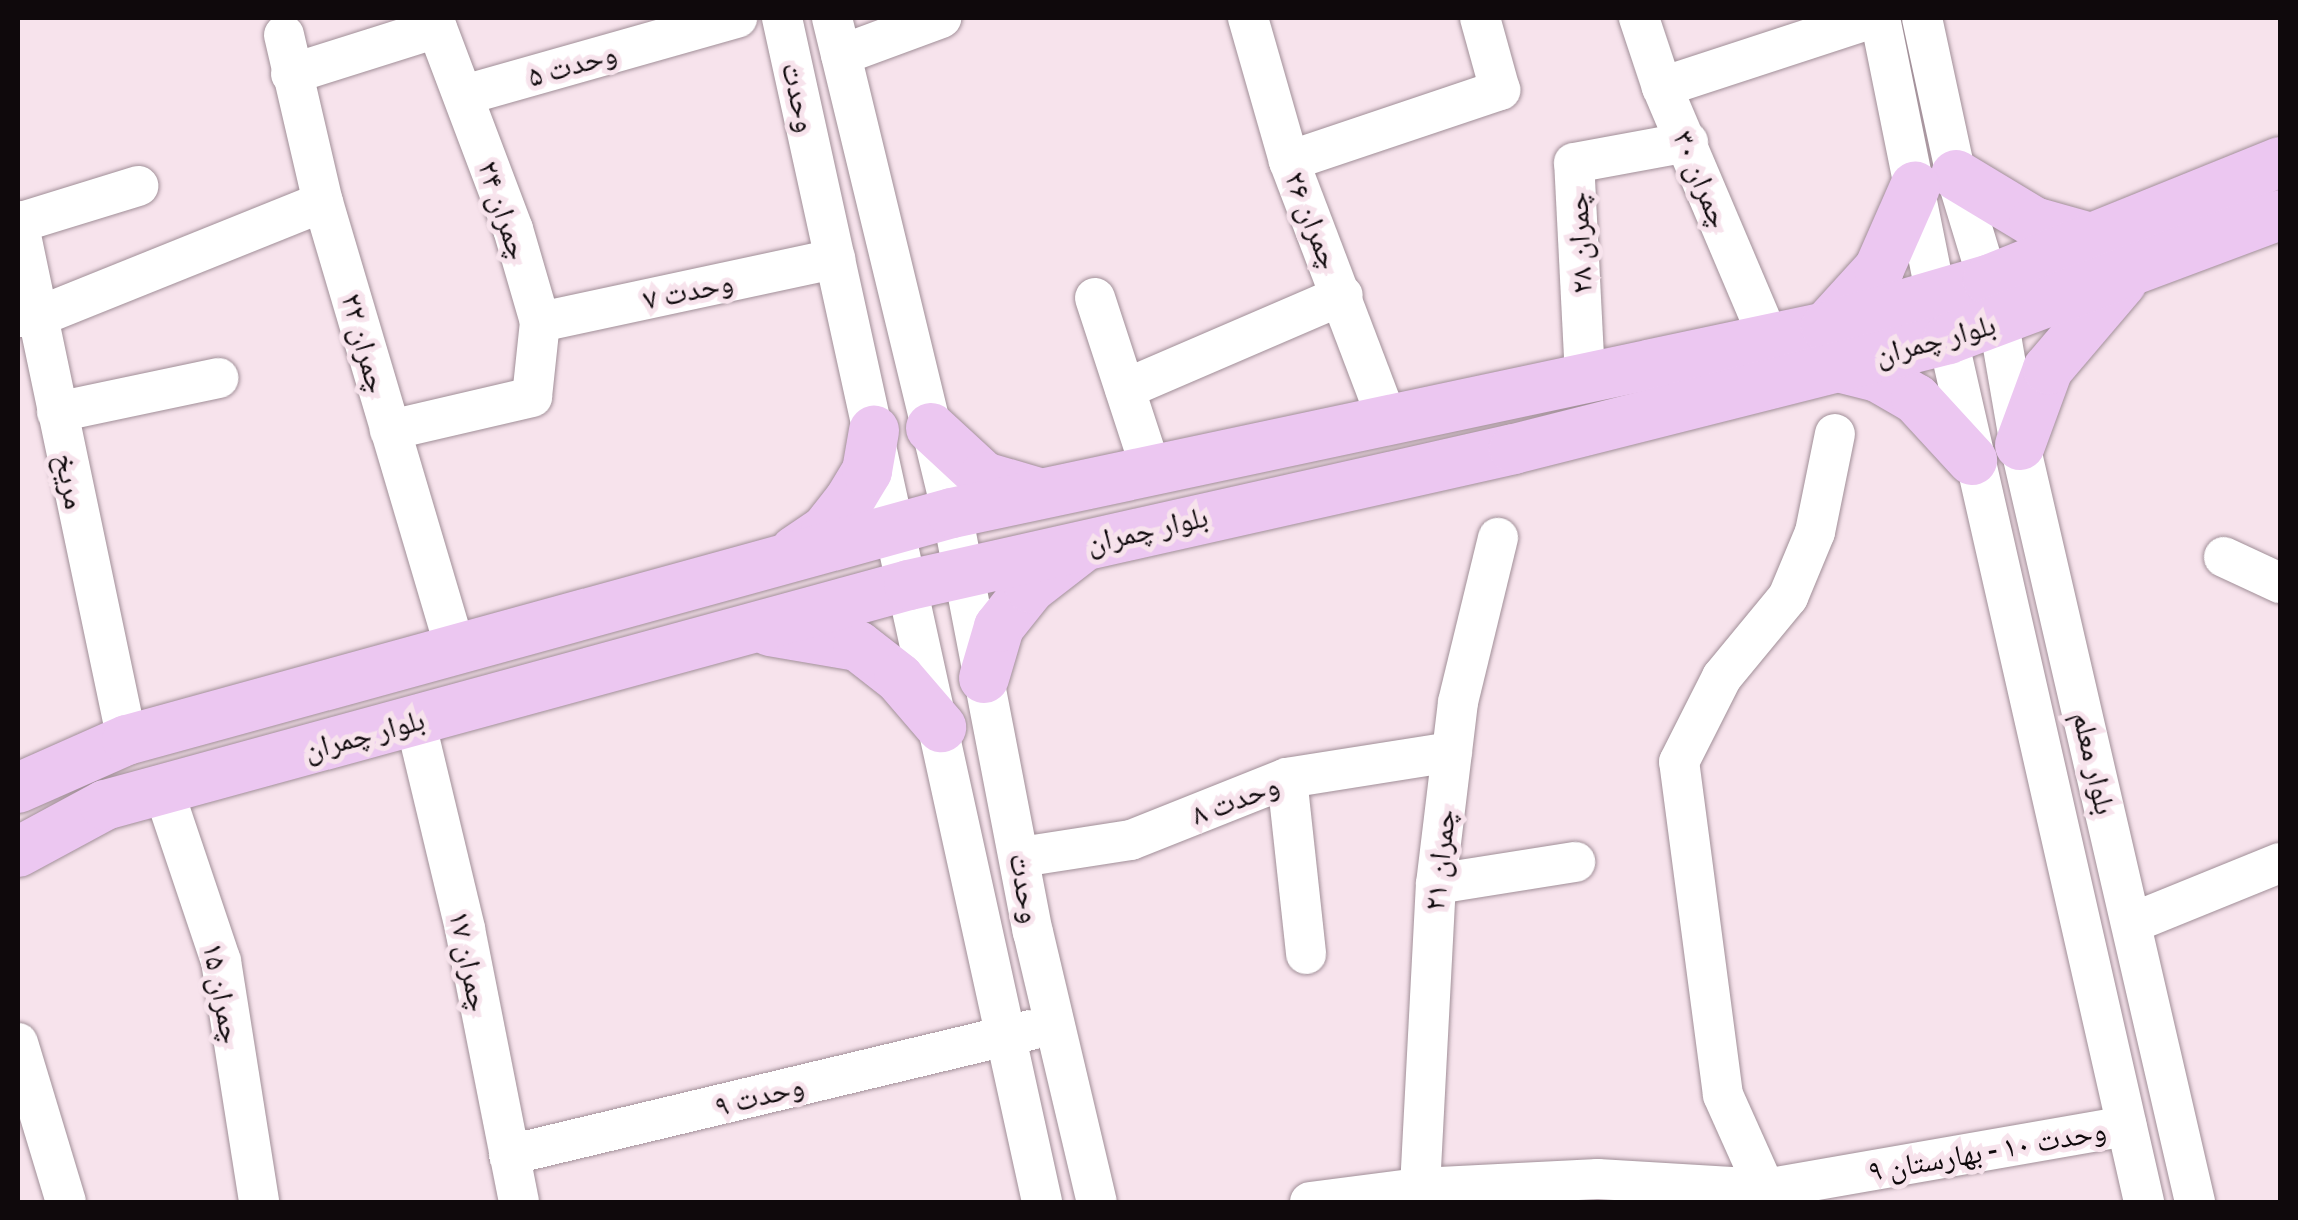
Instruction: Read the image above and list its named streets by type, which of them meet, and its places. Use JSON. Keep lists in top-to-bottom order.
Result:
{
  "streets": {
    "main road": ["بلوار چمران"],
    "street": [
      "وحدت ۵",
      "وحدت",
      "چمران ۳۰",
      "چمران ۲۴",
      "چمران ۲۶",
      "چمران ۲۸",
      "وحدت ۷",
      "چمران ۲۲",
      "مریخ",
      "بلوار معلم",
      "وحدت ۸",
      "چمران ۲۱",
      "چمران ۱۷",
      "چمران ۱۵",
      "وحدت ۹",
      "وحدت ۱۰ - بهارستان ۹"
    ]
  },
  "crossings": [
    ["وحدت ۵", "چمران ۲۴"],
    ["وحدت", "وحدت ۷"],
    ["وحدت", "بلوار چمران"],
    ["وحدت", "وحدت ۸"],
    ["وحدت", "وحدت ۹"],
    ["چمران ۳۰", "چمران ۲۸"],
    ["چمران ۳۰", "بلوار چمران"],
    ["چمران ۲۴", "وحدت ۷"],
    ["چمران ۲۴", "چمران ۲۲"],
    ["چمران ۲۶", "بلوار چمران"],
    ["چمران ۲۸", "بلوار چمران"],
    ["بلوار چمران", "چمران ۲۲"],
    ["بلوار چمران", "مریخ"],
    ["بلوار چمران", "بلوار معلم"],
    ["بلوار چمران", "چمران ۱۷"],
    ["بلوار چمران", "چمران ۱۵"],
    ["بلوار معلم", "وحدت ۱۰ - بهارستان ۹"],
    ["وحدت ۸", "چمران ۲۱"],
    ["چمران ۲۱", "وحدت ۱۰ - بهارستان ۹"],
    ["چمران ۱۷", "وحدت ۹"]
  ]
}
